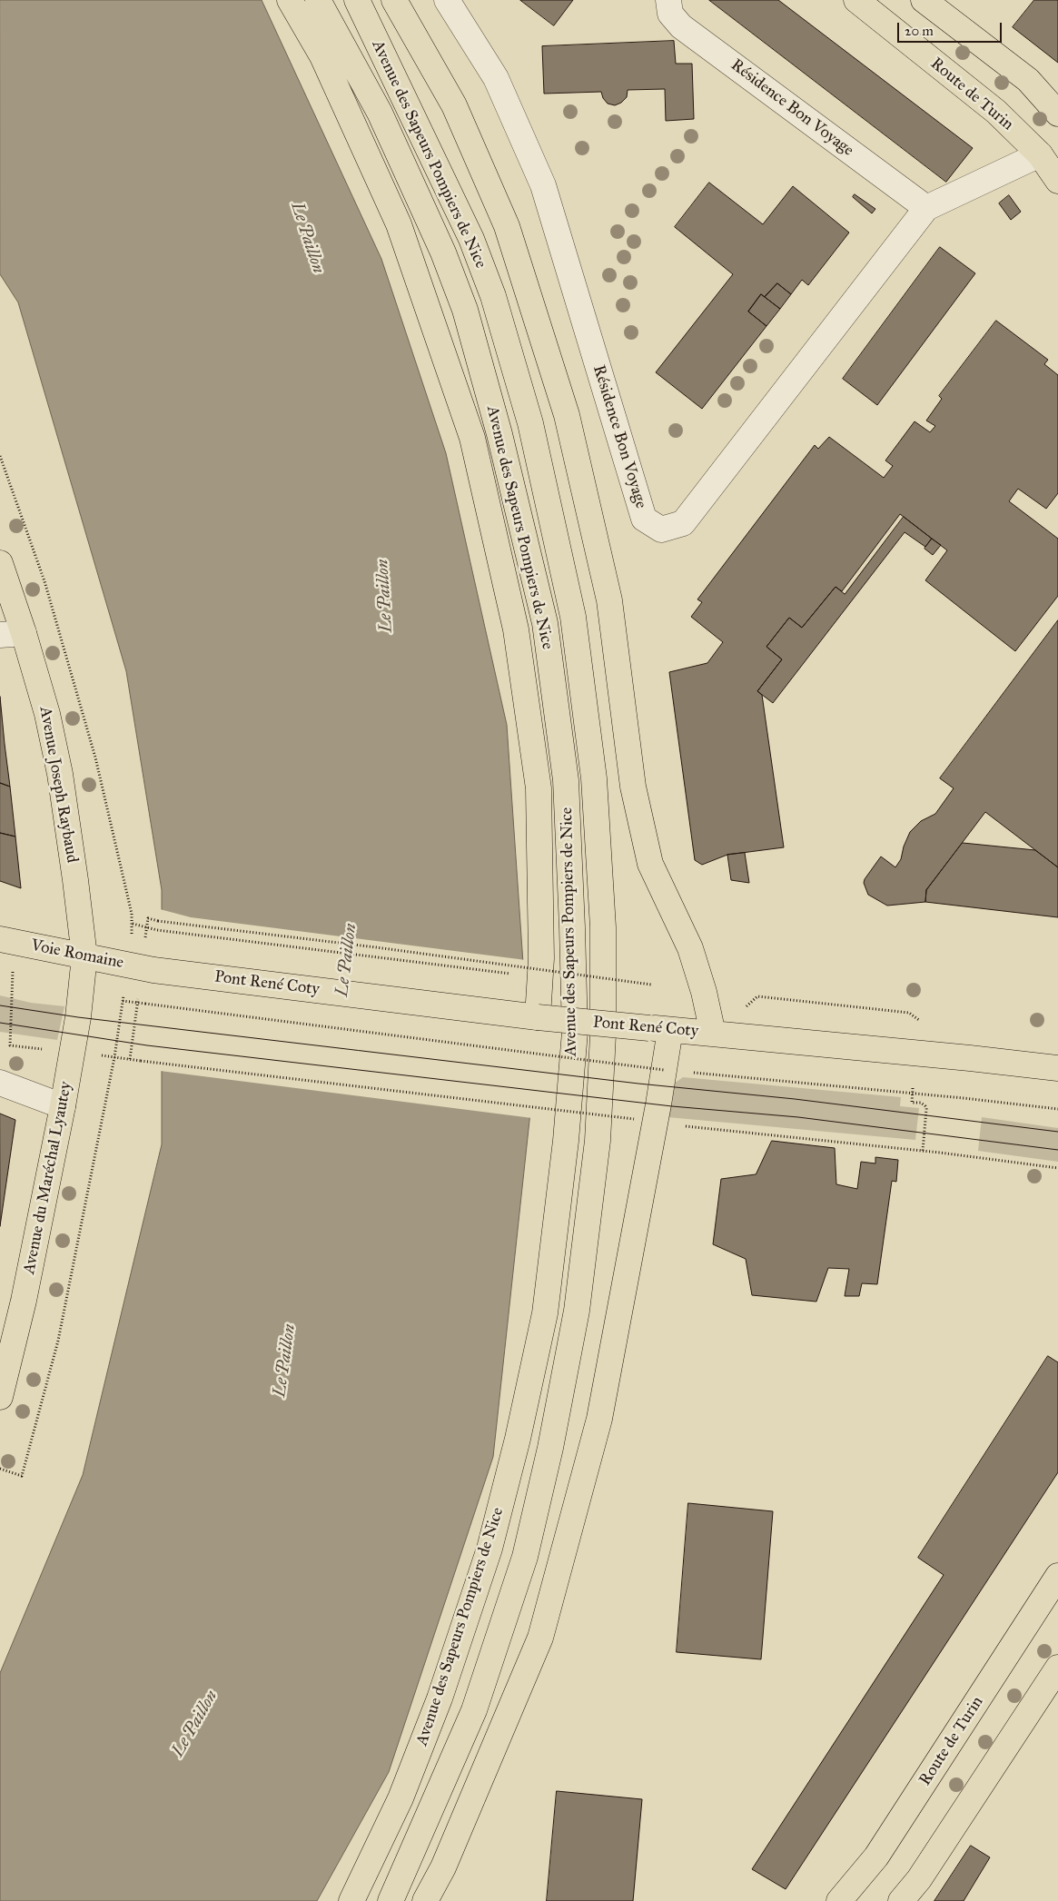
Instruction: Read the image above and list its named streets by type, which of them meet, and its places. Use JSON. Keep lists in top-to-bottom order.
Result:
{
  "streets": {
    "main road": [
      "Route de Turin",
      "Avenue des Sapeurs Pompiers de Nice",
      "Avenue Joseph Raybaud",
      "Voie Romaine",
      "Pont René Coty",
      "Avenue du Maréchal Lyautey"
    ],
    "street": ["Résidence Bon Voyage"]
  },
  "crossings": [
    ["Route de Turin", "Résidence Bon Voyage"],
    ["Avenue Joseph Raybaud", "Voie Romaine"],
    ["Avenue Joseph Raybaud", "Avenue du Maréchal Lyautey"],
    ["Voie Romaine", "Pont René Coty"],
    ["Voie Romaine", "Avenue du Maréchal Lyautey"]
  ],
  "water": ["Le Paillon"],
  "scale_bar": "20 m"
}
